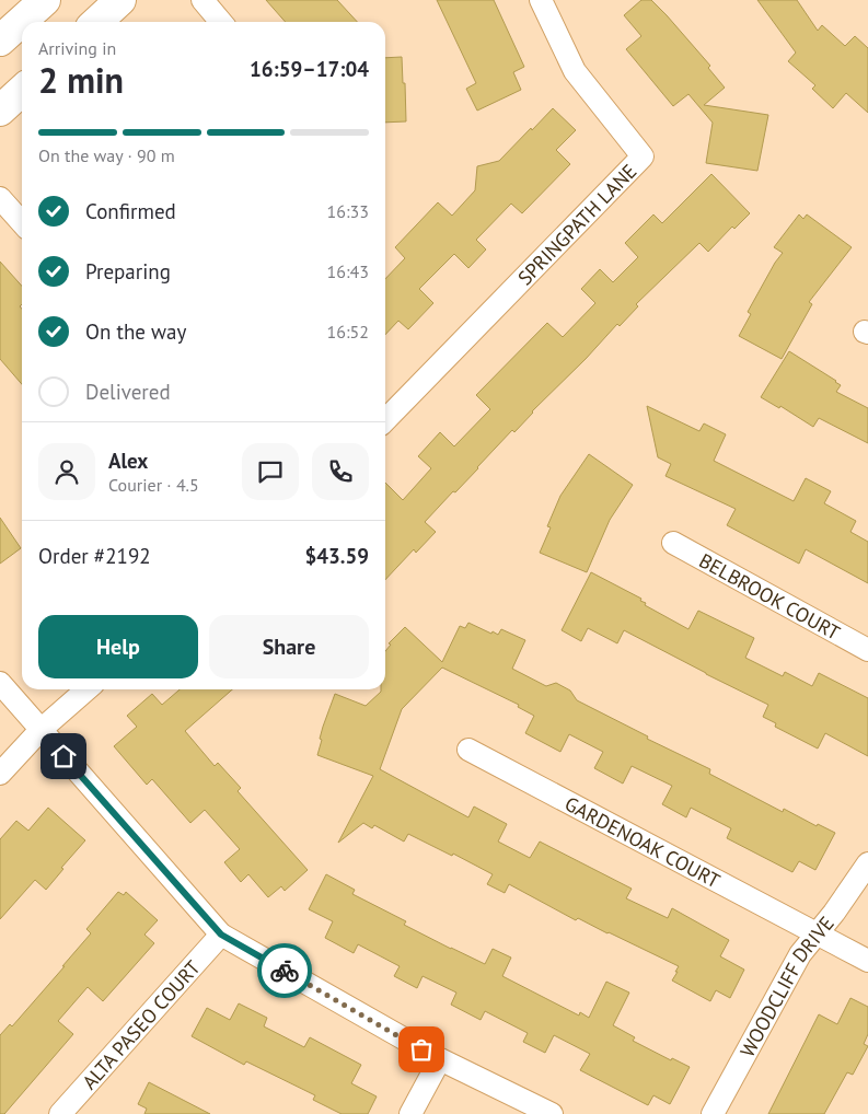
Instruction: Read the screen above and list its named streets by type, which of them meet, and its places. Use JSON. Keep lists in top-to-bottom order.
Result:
{
  "streets": {
    "street": [
      "SPRINGPATH LANE",
      "BELBROOK COURT",
      "GARDENOAK COURT",
      "WOODCLIFF DRIVE",
      "ALTA PASEO COURT"
    ]
  },
  "crossings": [
    ["GARDENOAK COURT", "WOODCLIFF DRIVE"]
  ],
  "page": {
    "heading": ["2 min", "Arriving in", "16:59–17:04"],
    "panel": [
      "Alex",
      "Courier · 4.5",
      "Order #2192",
      "$43.59"
    ],
    "bar": "On the way · 90 m",
    "list": [
      ["Confirmed", "16:33"],
      ["Preparing", "16:43"],
      ["On the way", "16:52"],
      "Delivered"
    ],
    "buttons": ["Help", "Share"]
  }
}
